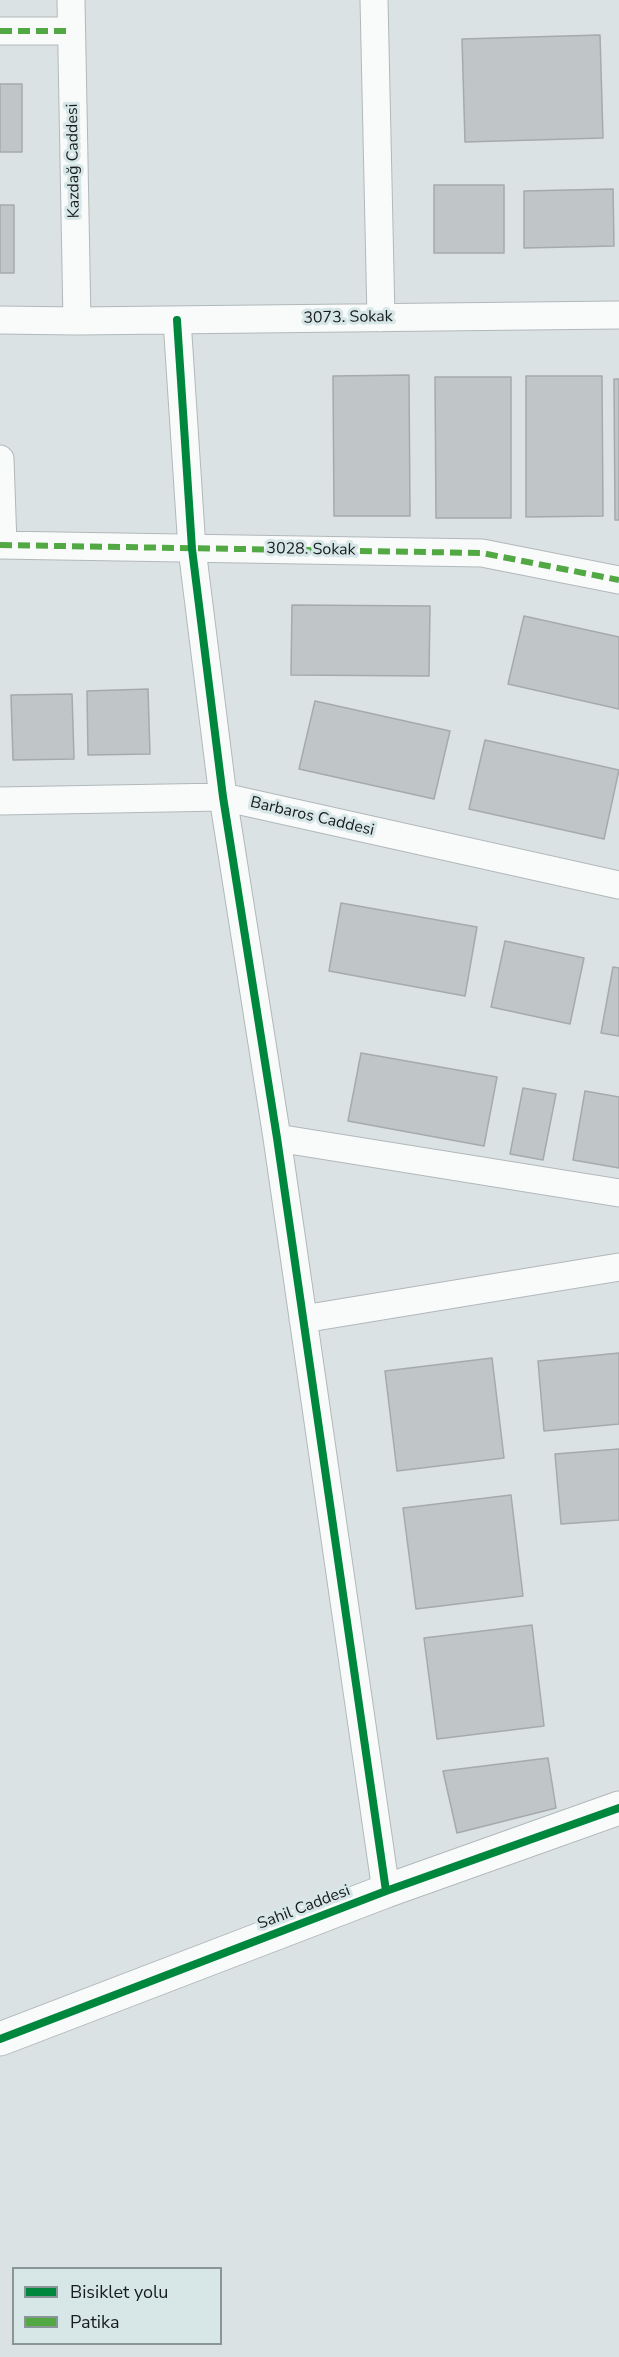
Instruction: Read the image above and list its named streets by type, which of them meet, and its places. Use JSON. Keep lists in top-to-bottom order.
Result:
{
  "streets": {
    "street": [
      "Kazdağ Caddesi",
      "3073. Sokak",
      "3028. Sokak",
      "Barbaros Caddesi",
      "Sahil Caddesi"
    ]
  },
  "crossings": [
    ["Kazdağ Caddesi", "3073. Sokak"]
  ],
  "legend": ["Bisiklet yolu", "Patika"]
}
